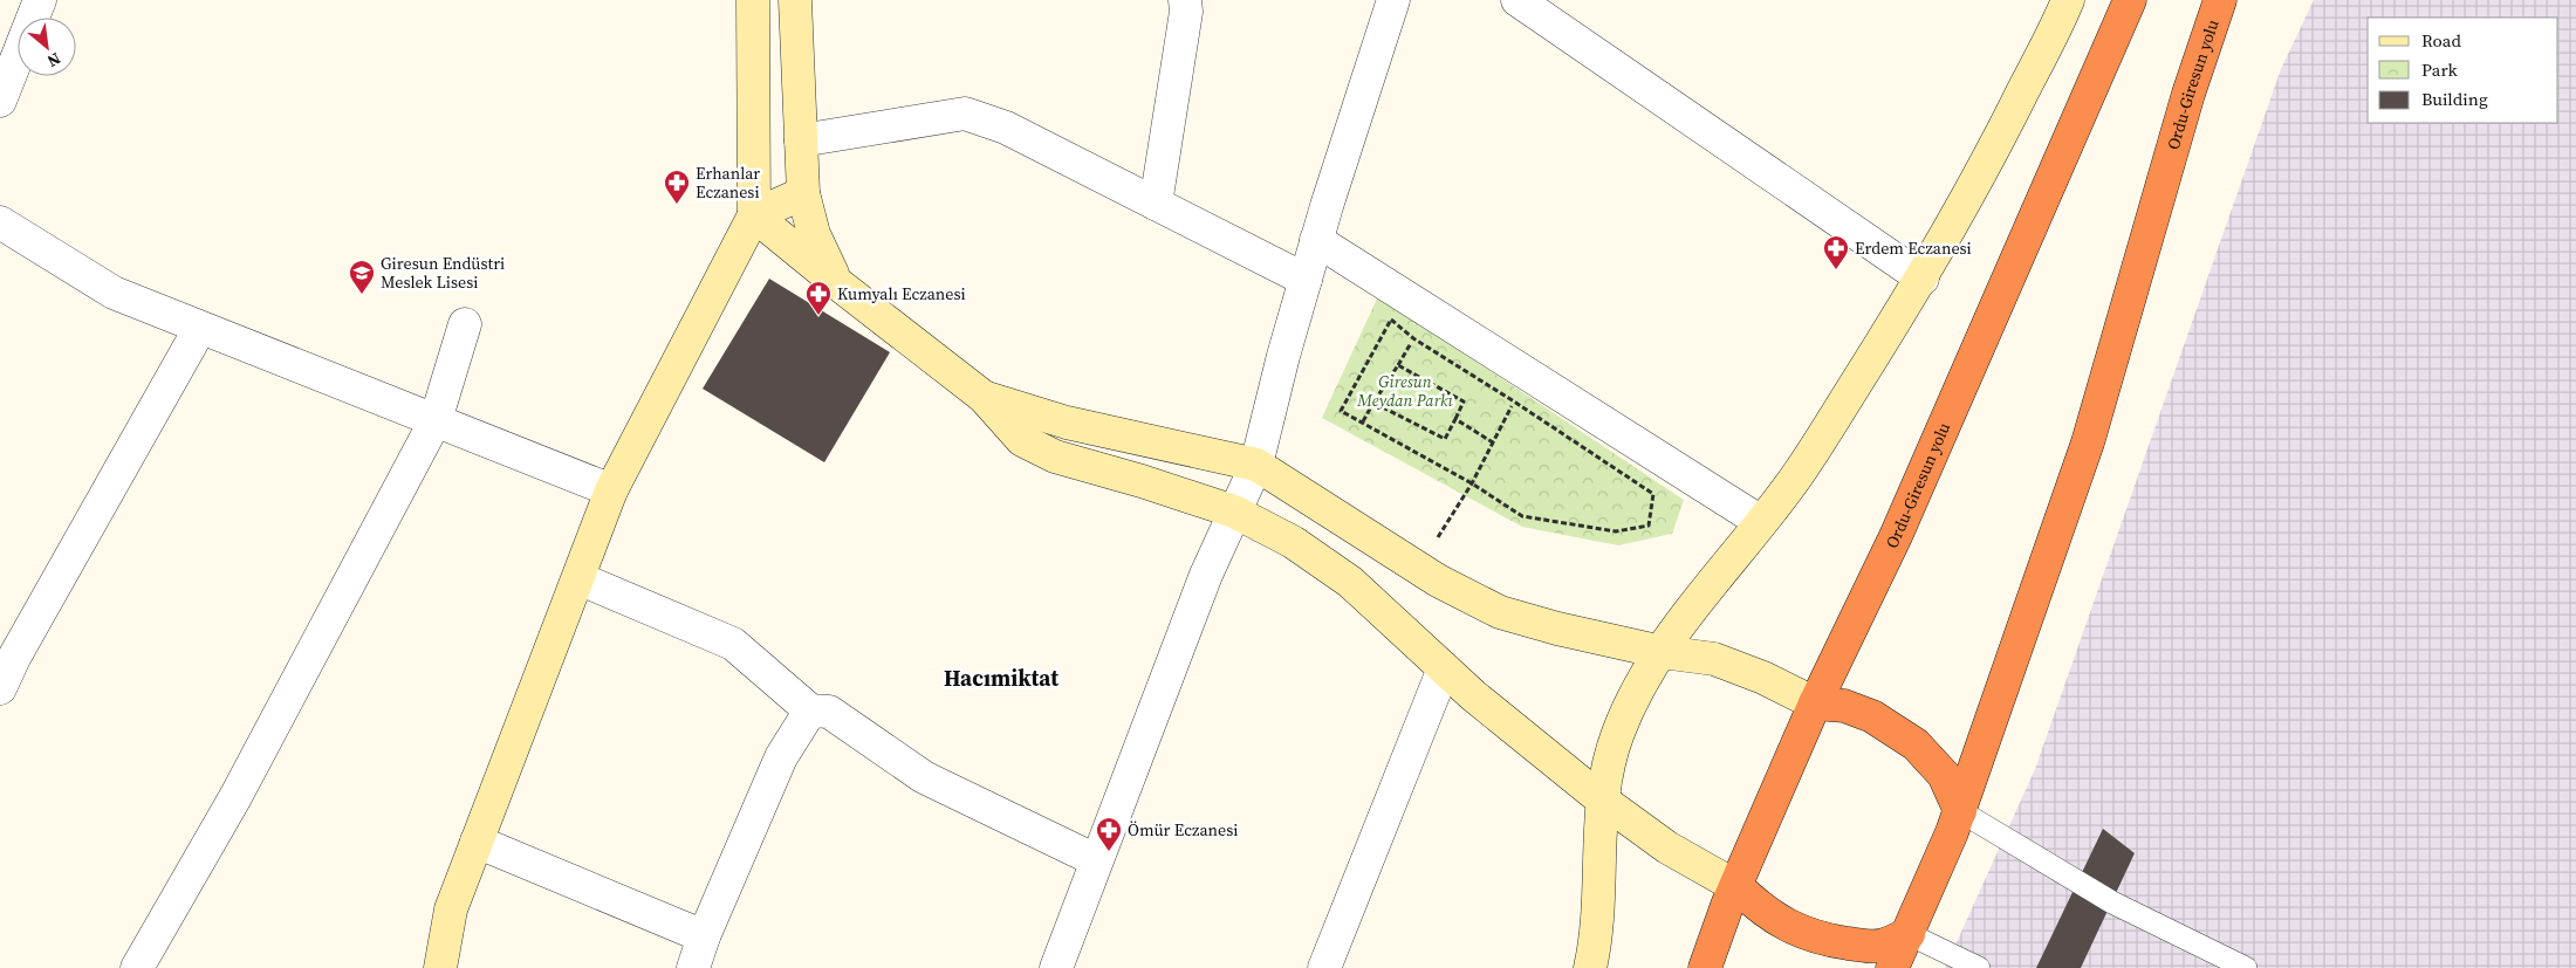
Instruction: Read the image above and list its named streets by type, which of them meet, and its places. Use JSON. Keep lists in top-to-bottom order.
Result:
{
  "streets": {
    "highway": ["Ordu-Giresun yolu"]
  },
  "districts": ["Hacımiktat"],
  "parks": ["Giresun Meydan Parkı"],
  "places": {
    "pharmacy": [
      "Erhanlar Eczanesi",
      "Erdem Eczanesi",
      "Kumyalı Eczanesi",
      "Ömür Eczanesi"
    ],
    "school or university": ["Giresun Endüstri Meslek Lisesi"]
  },
  "legend": ["Road", "Park", "Building"],
  "north": "bottom right"
}
